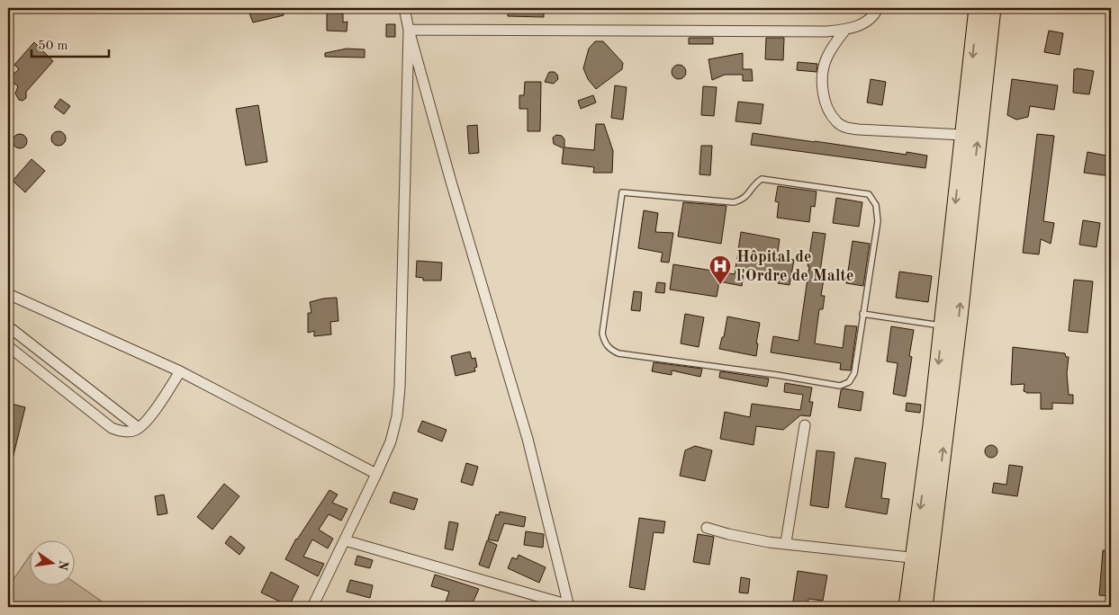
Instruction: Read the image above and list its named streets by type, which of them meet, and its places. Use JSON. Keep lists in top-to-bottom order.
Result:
{
  "places": {
    "hospital": ["Hôpital de l'Ordre de Malte"]
  },
  "scale_bar": "50 m",
  "north": "right"
}
